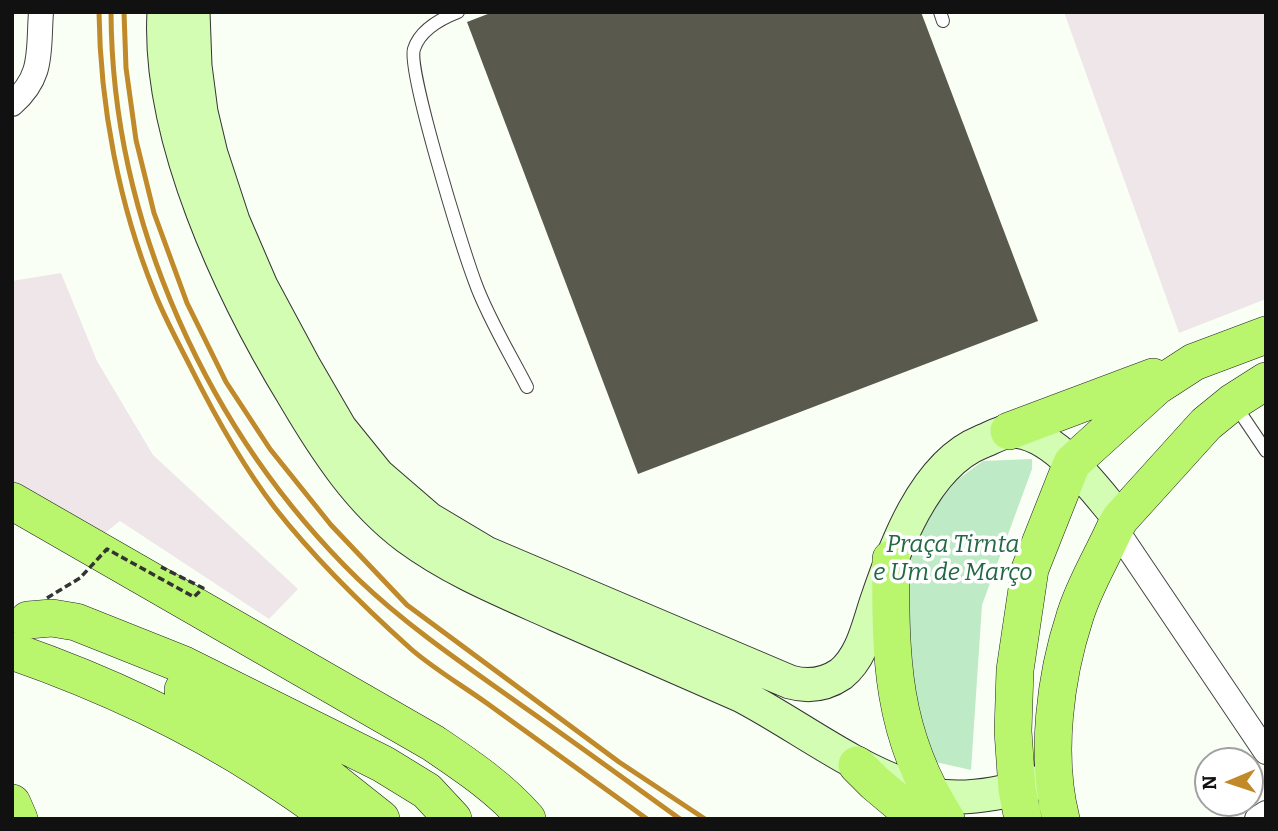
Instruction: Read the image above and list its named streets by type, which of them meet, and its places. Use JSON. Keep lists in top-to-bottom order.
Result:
{
  "parks": ["Praça Tirnta e Um de Março"],
  "north": "left"
}
